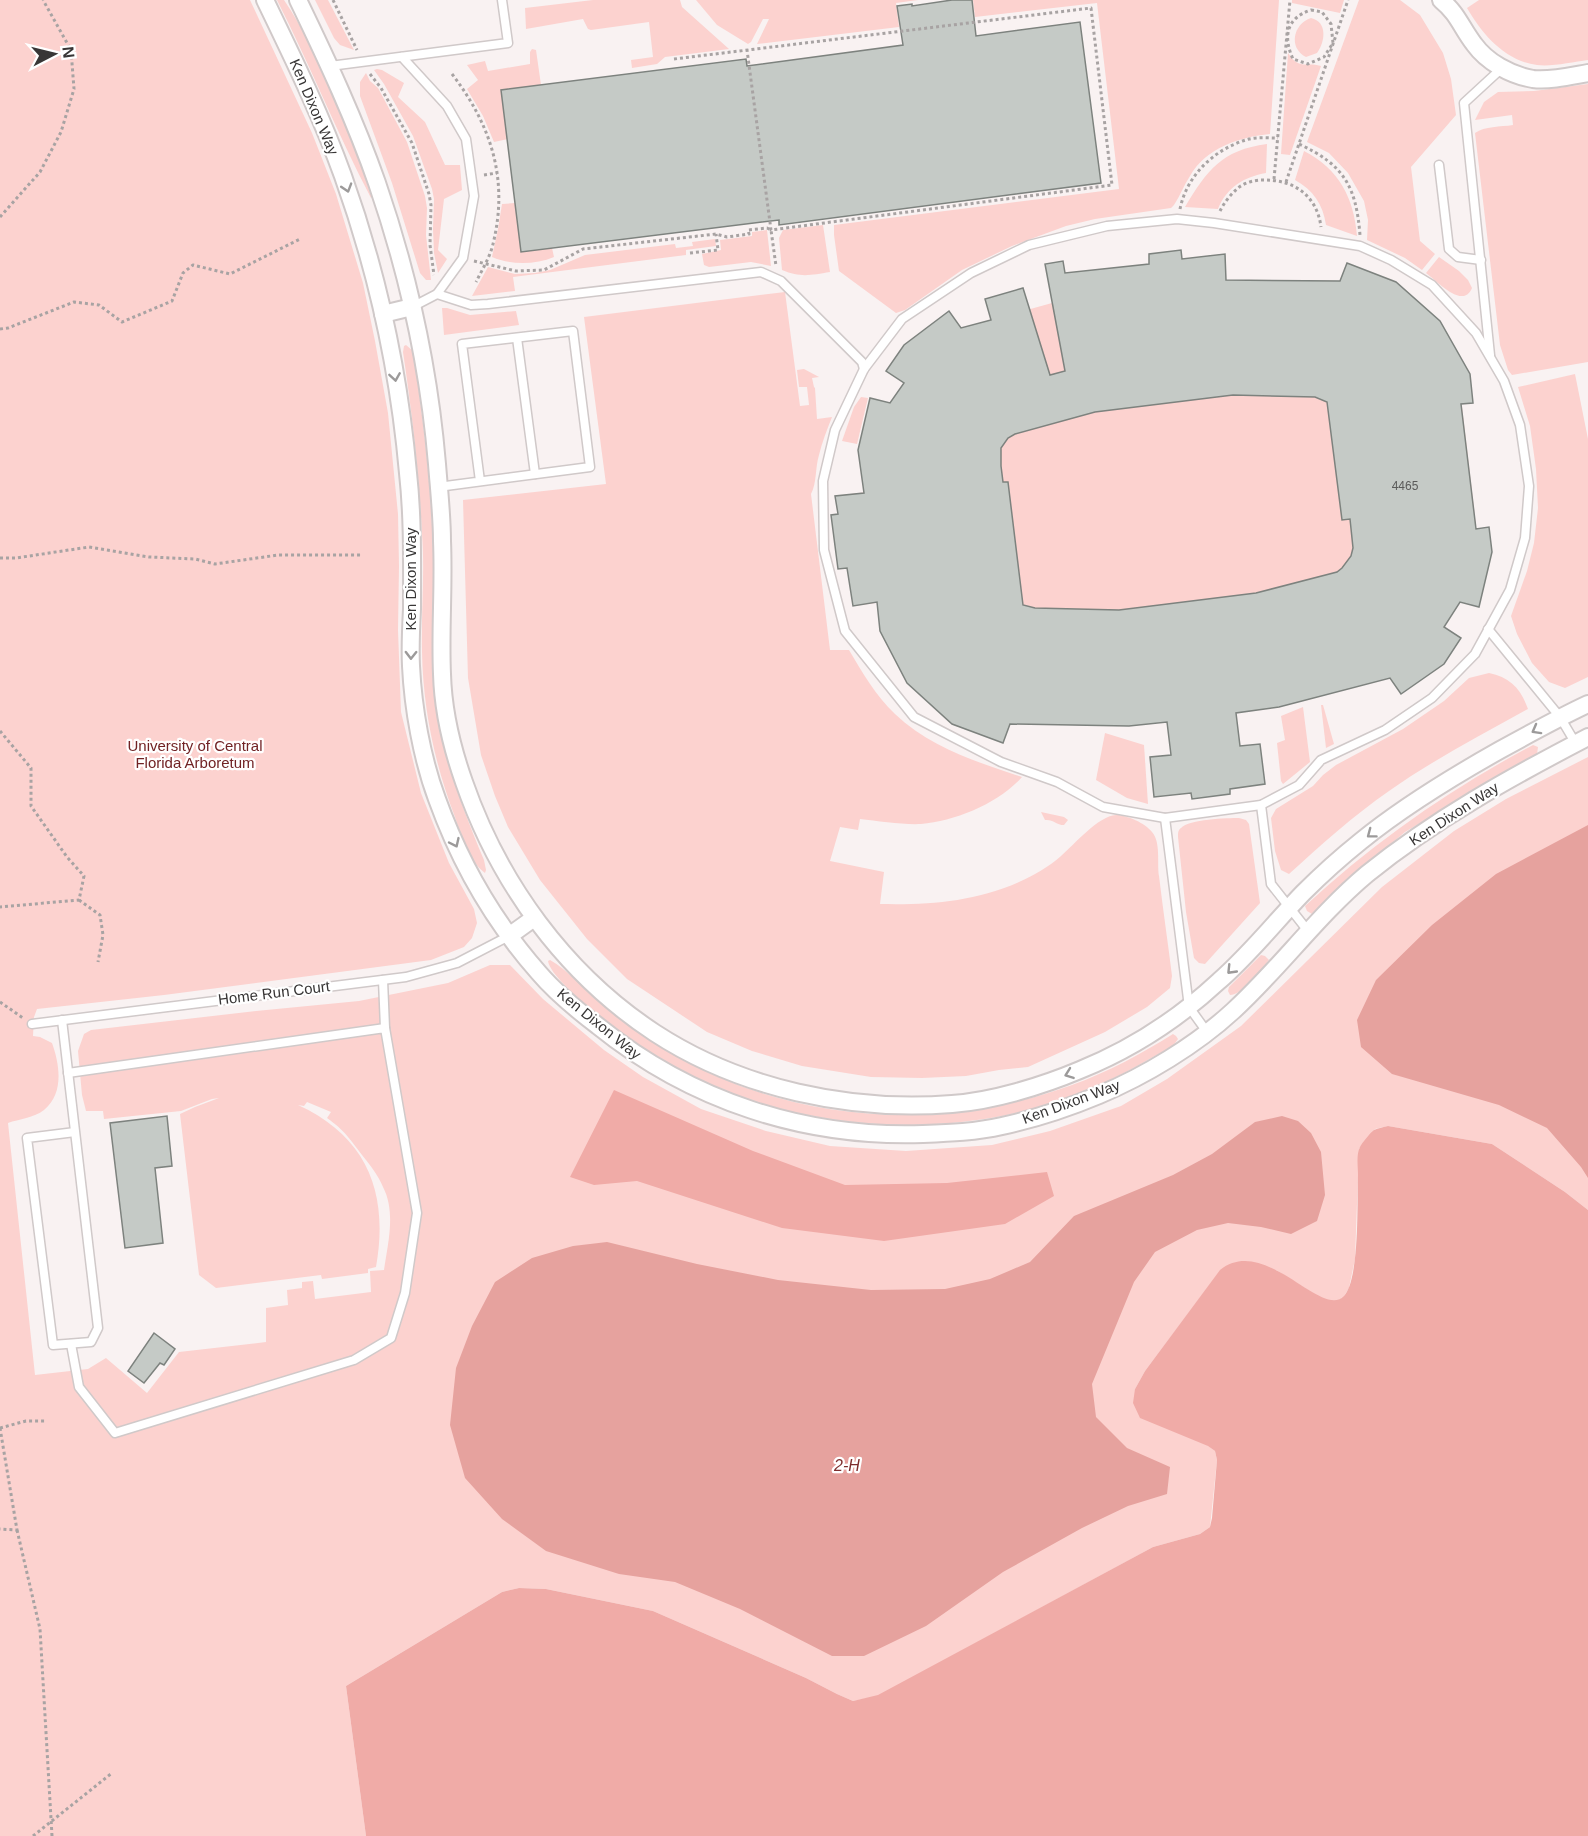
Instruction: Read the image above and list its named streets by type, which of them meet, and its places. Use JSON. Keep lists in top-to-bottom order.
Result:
{
  "streets": {
    "street": ["Ken Dixon Way"],
    "lane": ["Home Run Court"]
  },
  "crossings": [
    ["Ken Dixon Way", "Home Run Court"]
  ],
  "water": ["2-H"],
  "parks": ["University of Central Florida Arboretum"],
  "house_numbers": ["4465"],
  "north": "right"
}
